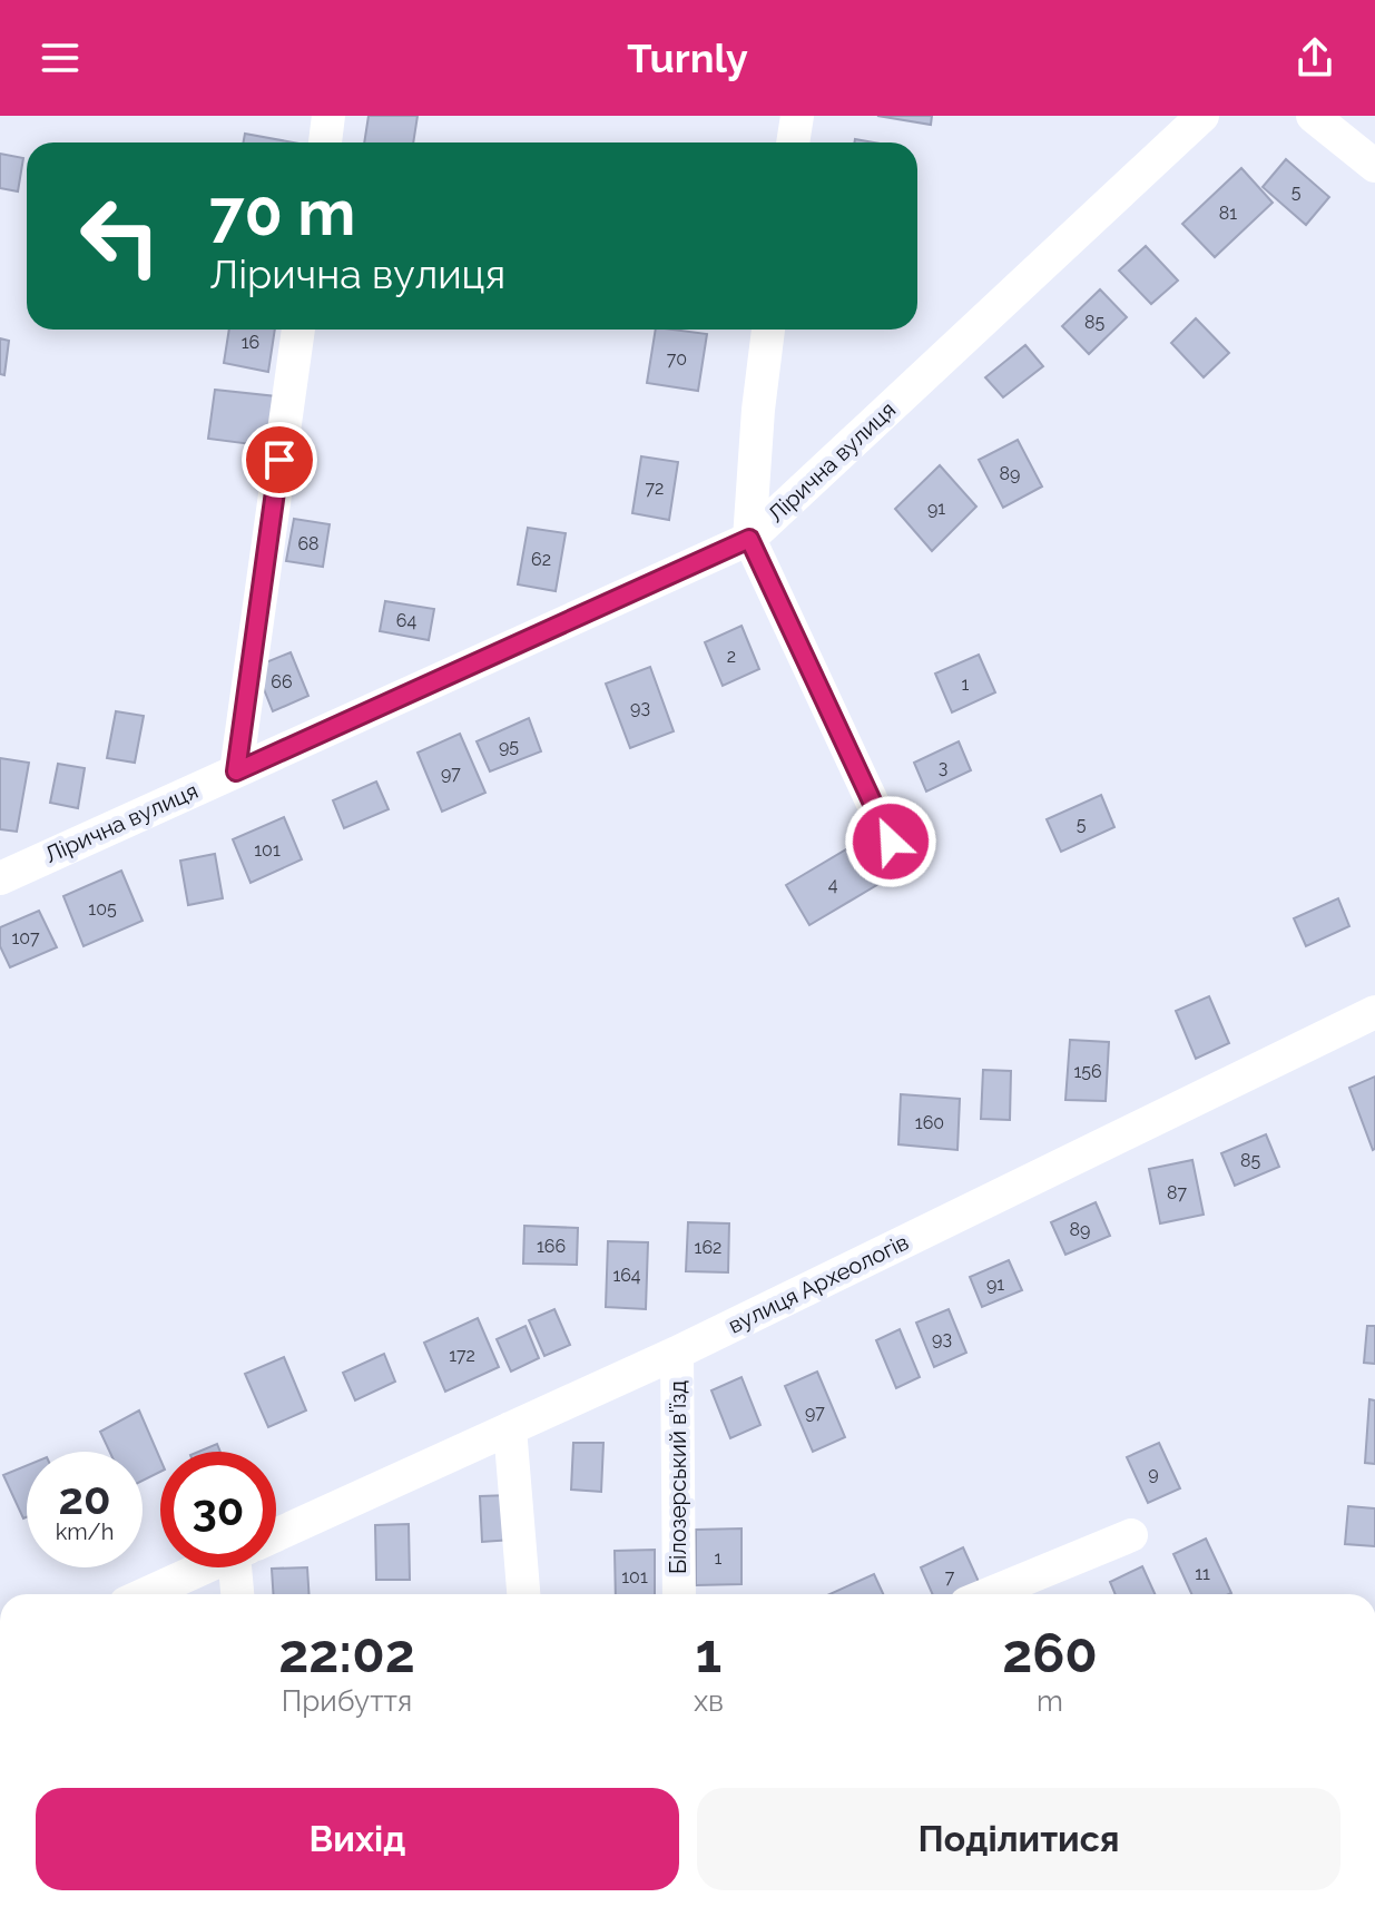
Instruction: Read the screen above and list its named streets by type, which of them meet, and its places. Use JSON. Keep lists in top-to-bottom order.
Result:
{
  "streets": {
    "street": ["Лірична вулиця", "вулиця Археологів", "Білозерський в'їзд"]
  },
  "crossings": [
    ["вулиця Археологів", "Білозерський в'їзд"]
  ],
  "house_numbers": [
    "5",
    "81",
    "85",
    "16",
    "70",
    "89",
    "72",
    "91",
    "68",
    "62",
    "64",
    "2",
    "66",
    "1",
    "93",
    "95",
    "3",
    "97",
    "5",
    "101",
    "4",
    "105",
    "107",
    "156",
    "160",
    "85",
    "87",
    "89",
    "166",
    "162",
    "164",
    "91",
    "93",
    "172",
    "97",
    "9",
    "1",
    "11",
    "101",
    "7"
  ],
  "page": {
    "header": "Turnly",
    "turn": ["70 m", "Лірична вулиця"],
    "speed": "20 km/h",
    "limit": "30",
    "eta": [
      "22:02",
      "Прибуття",
      "1",
      "хв",
      "260",
      "m"
    ],
    "buttons": ["Вихід", "Поділитися"]
  }
}
